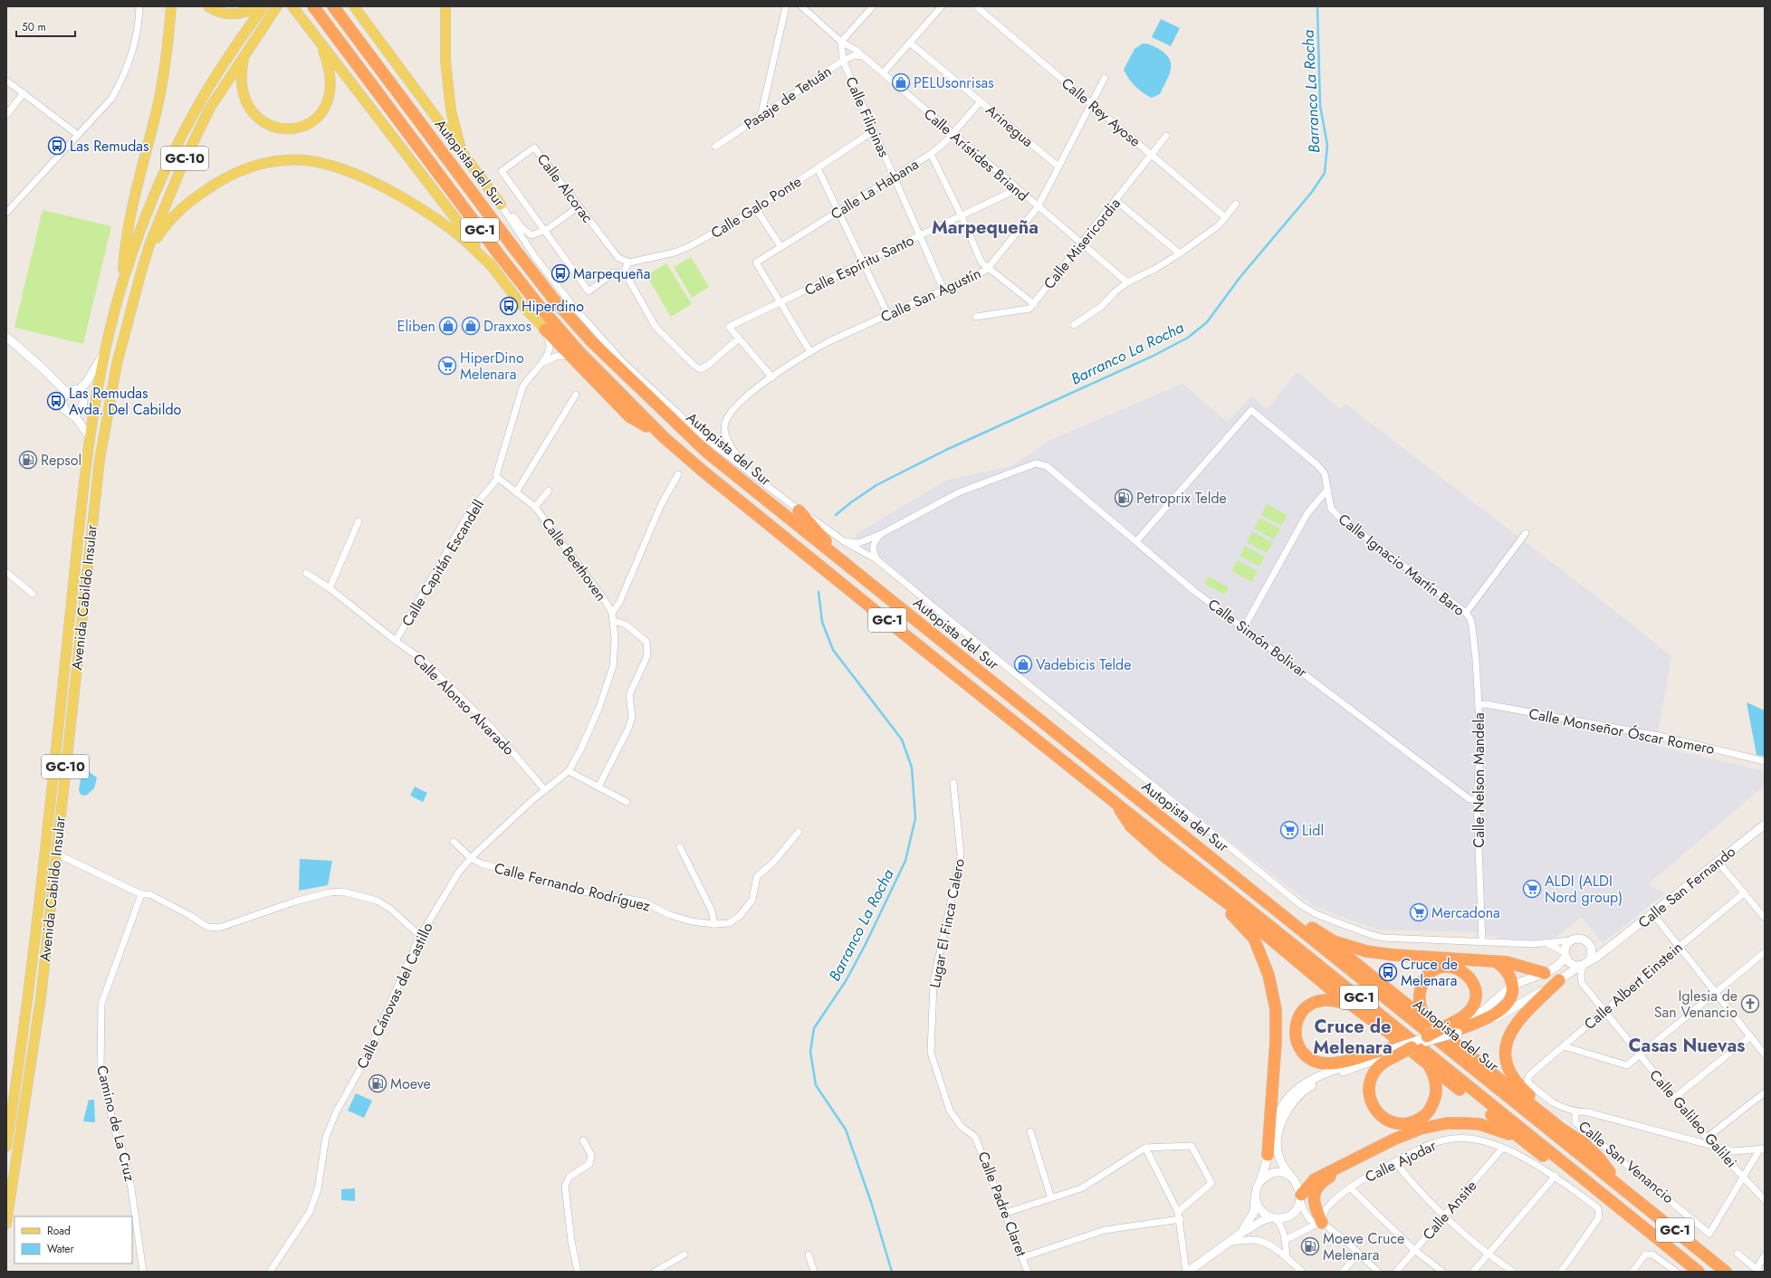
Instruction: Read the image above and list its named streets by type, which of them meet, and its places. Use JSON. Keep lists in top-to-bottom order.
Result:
{
  "streets": {
    "highway": ["Autopista del Sur", "GC-1"],
    "main road": ["GC-10", "Avenida Cabildo Insular"],
    "street": [
      "Pasaje de Tetuán",
      "Calle Rey Ayose",
      "Calle Filipinas",
      "Arinegua",
      "Calle Arístides Briand",
      "Calle Alcorac",
      "Calle La Habana",
      "Calle Galo Ponte",
      "Calle Misericordia",
      "Calle Espíritu Santo",
      "Calle San Agustín",
      "Calle Beethoven",
      "Calle Capitán Escandell",
      "Calle Ignacio Martín Baro",
      "Calle Simón Bolivar",
      "Calle Alonso Alvarado",
      "Calle Monseñor Óscar Romero",
      "Calle Nelson Mandela",
      "Calle Fernando Rodríguez",
      "Calle San Fernando",
      "Lugar El Finca Calero",
      "Calle Albert Einstein",
      "Calle Cánovas del Castillo",
      "Calle Galileo Galilei",
      "Camino de La Cruz",
      "Calle Ajodar",
      "Calle San Venancio",
      "Calle Padre Claret",
      "Calle Ansite"
    ]
  },
  "crossings": [
    ["Pasaje de Tetuán", "Calle Filipinas"],
    ["Pasaje de Tetuán", "Calle Arístides Briand"],
    ["Calle Rey Ayose", "Calle Misericordia"],
    ["Calle Rey Ayose", "Calle San Agustín"],
    ["Calle Filipinas", "Calle Arístides Briand"],
    ["Calle Filipinas", "Calle La Habana"],
    ["Calle Filipinas", "Calle Galo Ponte"],
    ["Calle Filipinas", "Calle Espíritu Santo"],
    ["Calle Filipinas", "Calle San Agustín"],
    ["Arinegua", "Calle La Habana"],
    ["Arinegua", "Calle San Agustín"],
    ["Calle Arístides Briand", "Calle La Habana"],
    ["Calle Arístides Briand", "Calle Misericordia"],
    ["Calle Arístides Briand", "Calle Espíritu Santo"],
    ["Calle Arístides Briand", "Calle San Agustín"],
    ["Calle La Habana", "Calle Espíritu Santo"],
    ["Calle Beethoven", "Calle Capitán Escandell"],
    ["Calle Beethoven", "Calle Cánovas del Castillo"],
    ["Calle Capitán Escandell", "Calle Alonso Alvarado"],
    ["Calle Ignacio Martín Baro", "Calle Simón Bolivar"],
    ["Calle Ignacio Martín Baro", "Calle Nelson Mandela"],
    ["Calle Simón Bolivar", "Calle Nelson Mandela"],
    ["Calle Alonso Alvarado", "Calle Cánovas del Castillo"],
    ["Calle Monseñor Óscar Romero", "Calle Nelson Mandela"],
    ["Calle Fernando Rodríguez", "Calle Cánovas del Castillo"],
    ["Calle San Fernando", "Calle Galileo Galilei"],
    ["Lugar El Finca Calero", "Calle Padre Claret"],
    ["Calle Albert Einstein", "Calle Galileo Galilei"],
    ["Calle Albert Einstein", "Calle San Venancio"],
    ["Calle Galileo Galilei", "Calle San Venancio"],
    ["Calle Ajodar", "Calle Ansite"]
  ],
  "districts": ["Marpequeña", "Cruce de Melenara", "Casas Nuevas"],
  "water": ["Barranco La Rocha"],
  "places": {
    "shop": [
      "PELUsonrisas",
      "Eliben",
      "Draxxos",
      "Vadebicis Telde"
    ],
    "bus stop": [
      "Las Remudas",
      "Marpequeña",
      "Hiperdino",
      "Las Remudas Avda. Del Cabildo",
      "Cruce de Melenara"
    ],
    "supermarket": [
      "HiperDino Melenara",
      "Lidl",
      "ALDI (ALDI Nord group)",
      "Mercadona"
    ],
    "fuel station": [
      "Repsol",
      "Petroprix Telde",
      "Moeve",
      "Moeve Cruce Melenara"
    ],
    "church": ["Iglesia de San Venancio"]
  },
  "legend": ["Road", "Water"],
  "scale_bar": "50 m"
}
